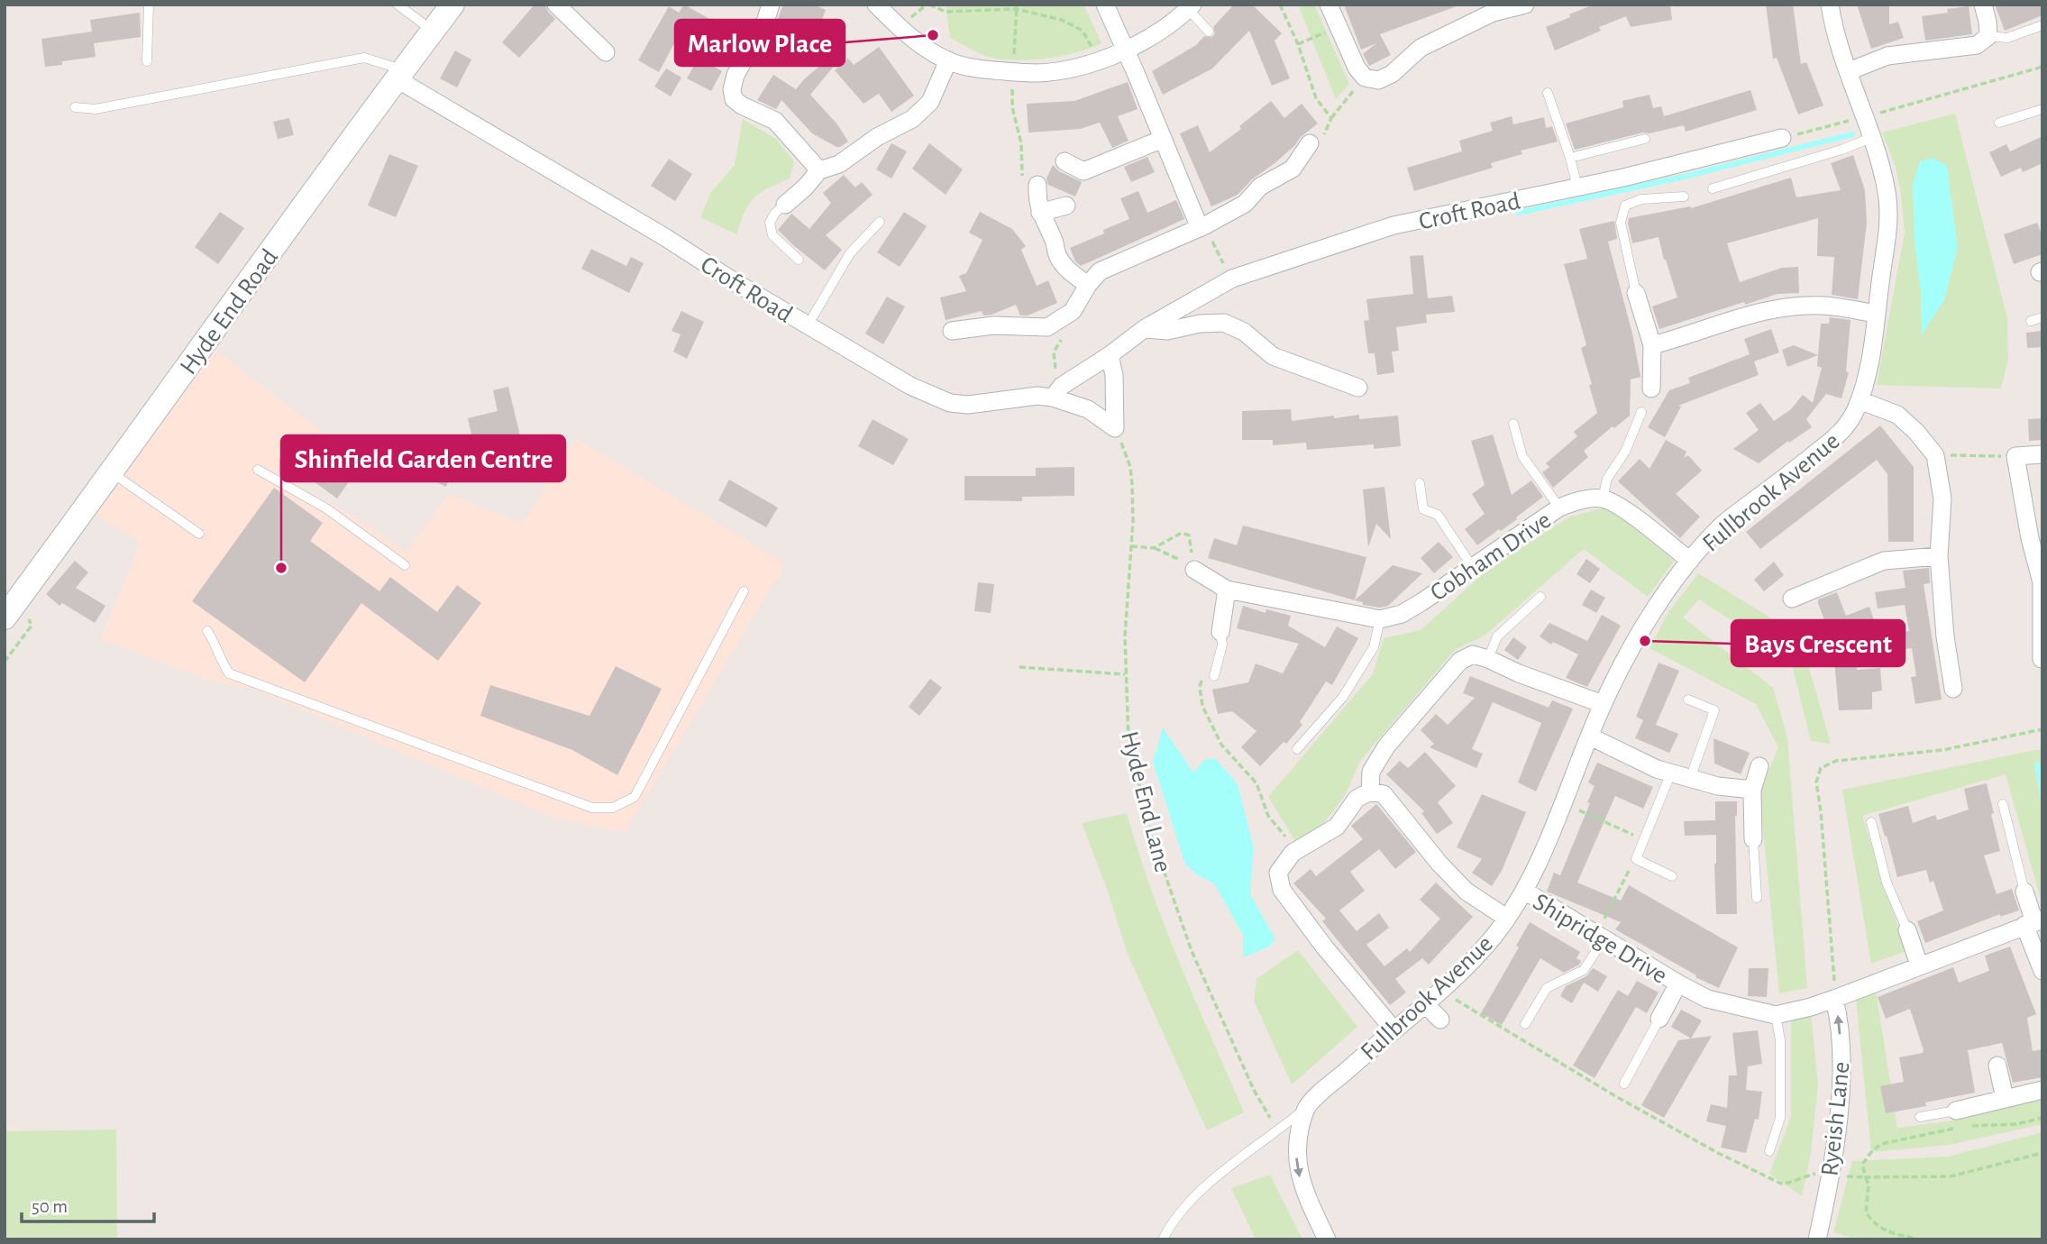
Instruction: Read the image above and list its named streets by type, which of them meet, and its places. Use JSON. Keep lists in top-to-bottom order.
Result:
{
  "streets": {
    "main road": ["Hyde End Road"],
    "street": [
      "Croft Road",
      "Fullbrook Avenue",
      "Cobham Drive",
      "Shipridge Drive",
      "Ryeish Lane"
    ],
    "path": ["Hyde End Lane"]
  },
  "crossings": [
    ["Croft Road", "Hyde End Road"],
    ["Fullbrook Avenue", "Shipridge Drive"],
    ["Shipridge Drive", "Ryeish Lane"]
  ],
  "one_way": ["Ryeish Lane"],
  "places": ["Marlow Place", "Shinfield Garden Centre", "Bays Crescent"],
  "scale_bar": "50 m"
}
